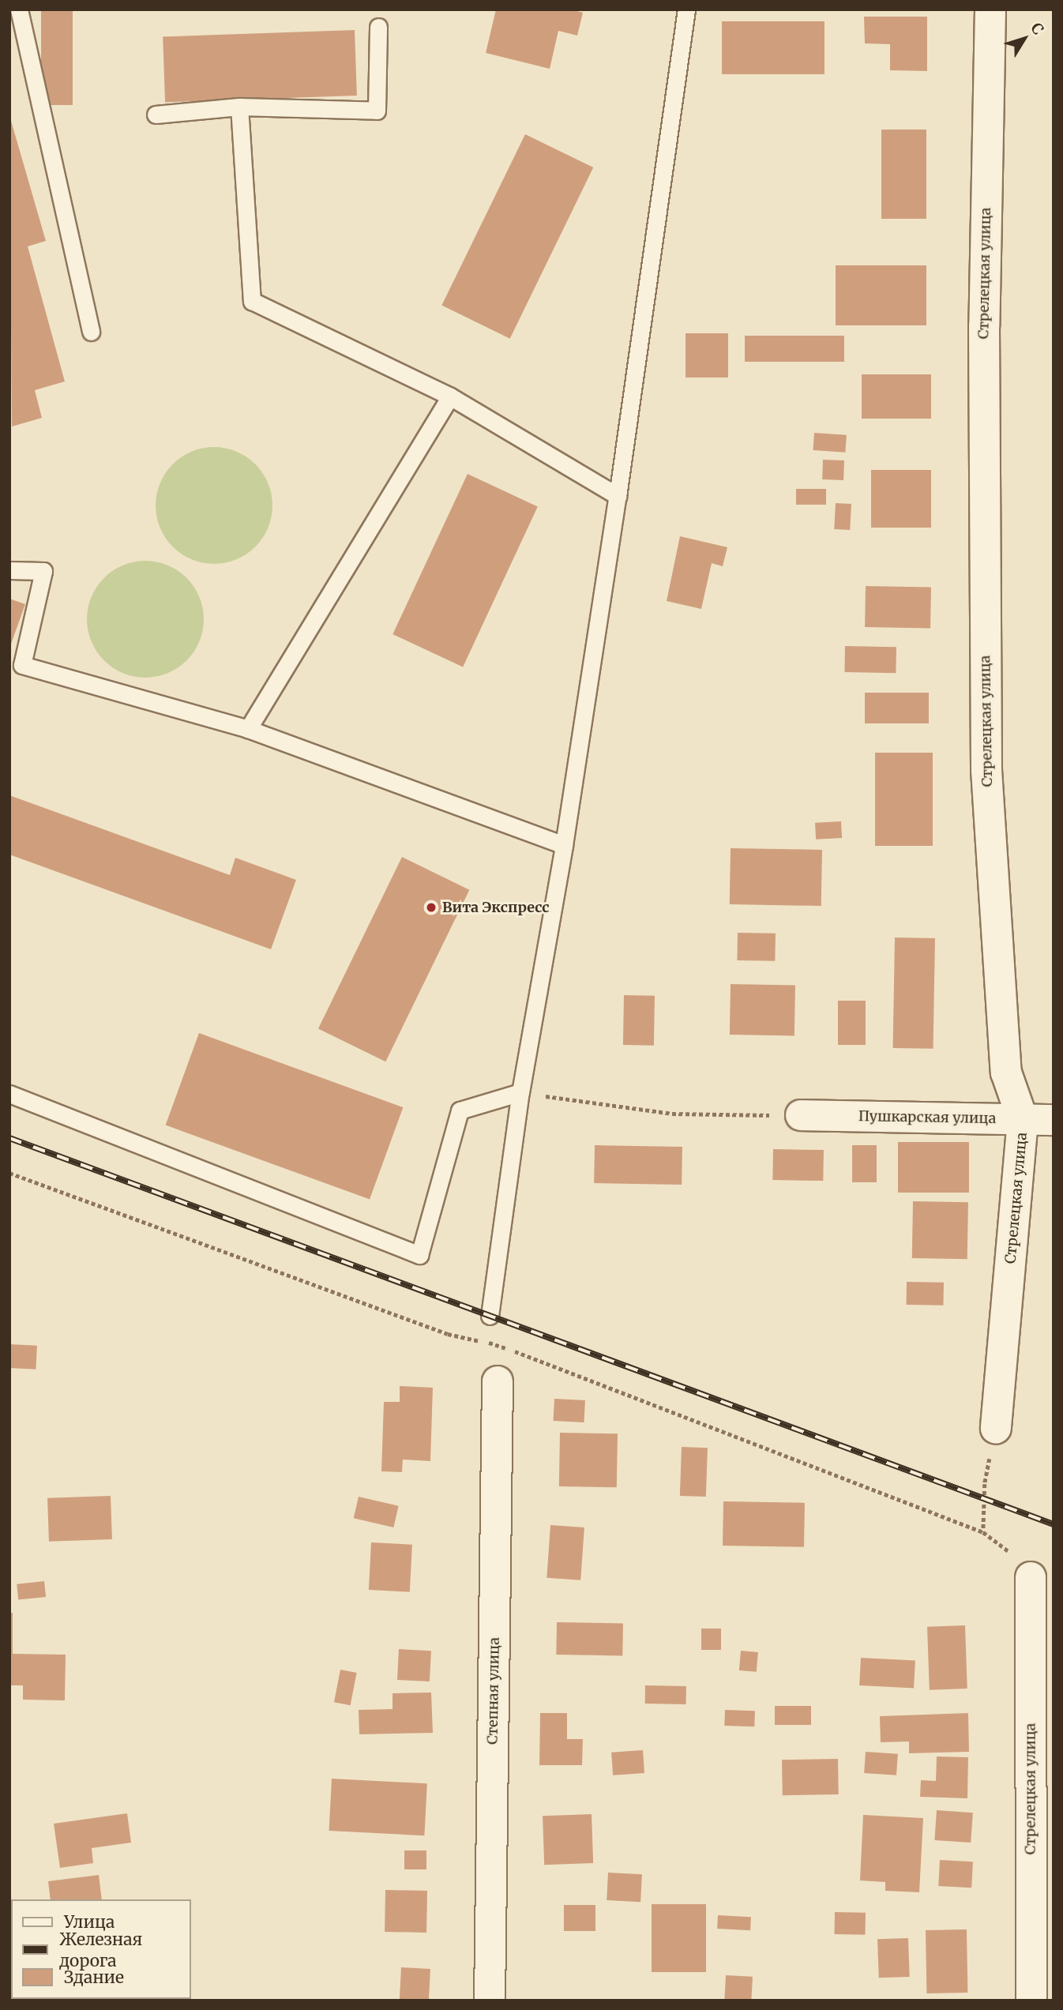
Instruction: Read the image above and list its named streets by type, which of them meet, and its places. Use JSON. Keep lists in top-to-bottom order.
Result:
{
  "streets": {
    "street": ["Стрелецкая улица", "Пушкарская улица", "Степная улица"]
  },
  "crossings": [
    ["Стрелецкая улица", "Пушкарская улица"]
  ],
  "places": ["Вита Экспресс"],
  "legend": ["Улица", "Железная дорога", "Здание"],
  "north": "top right"
}
